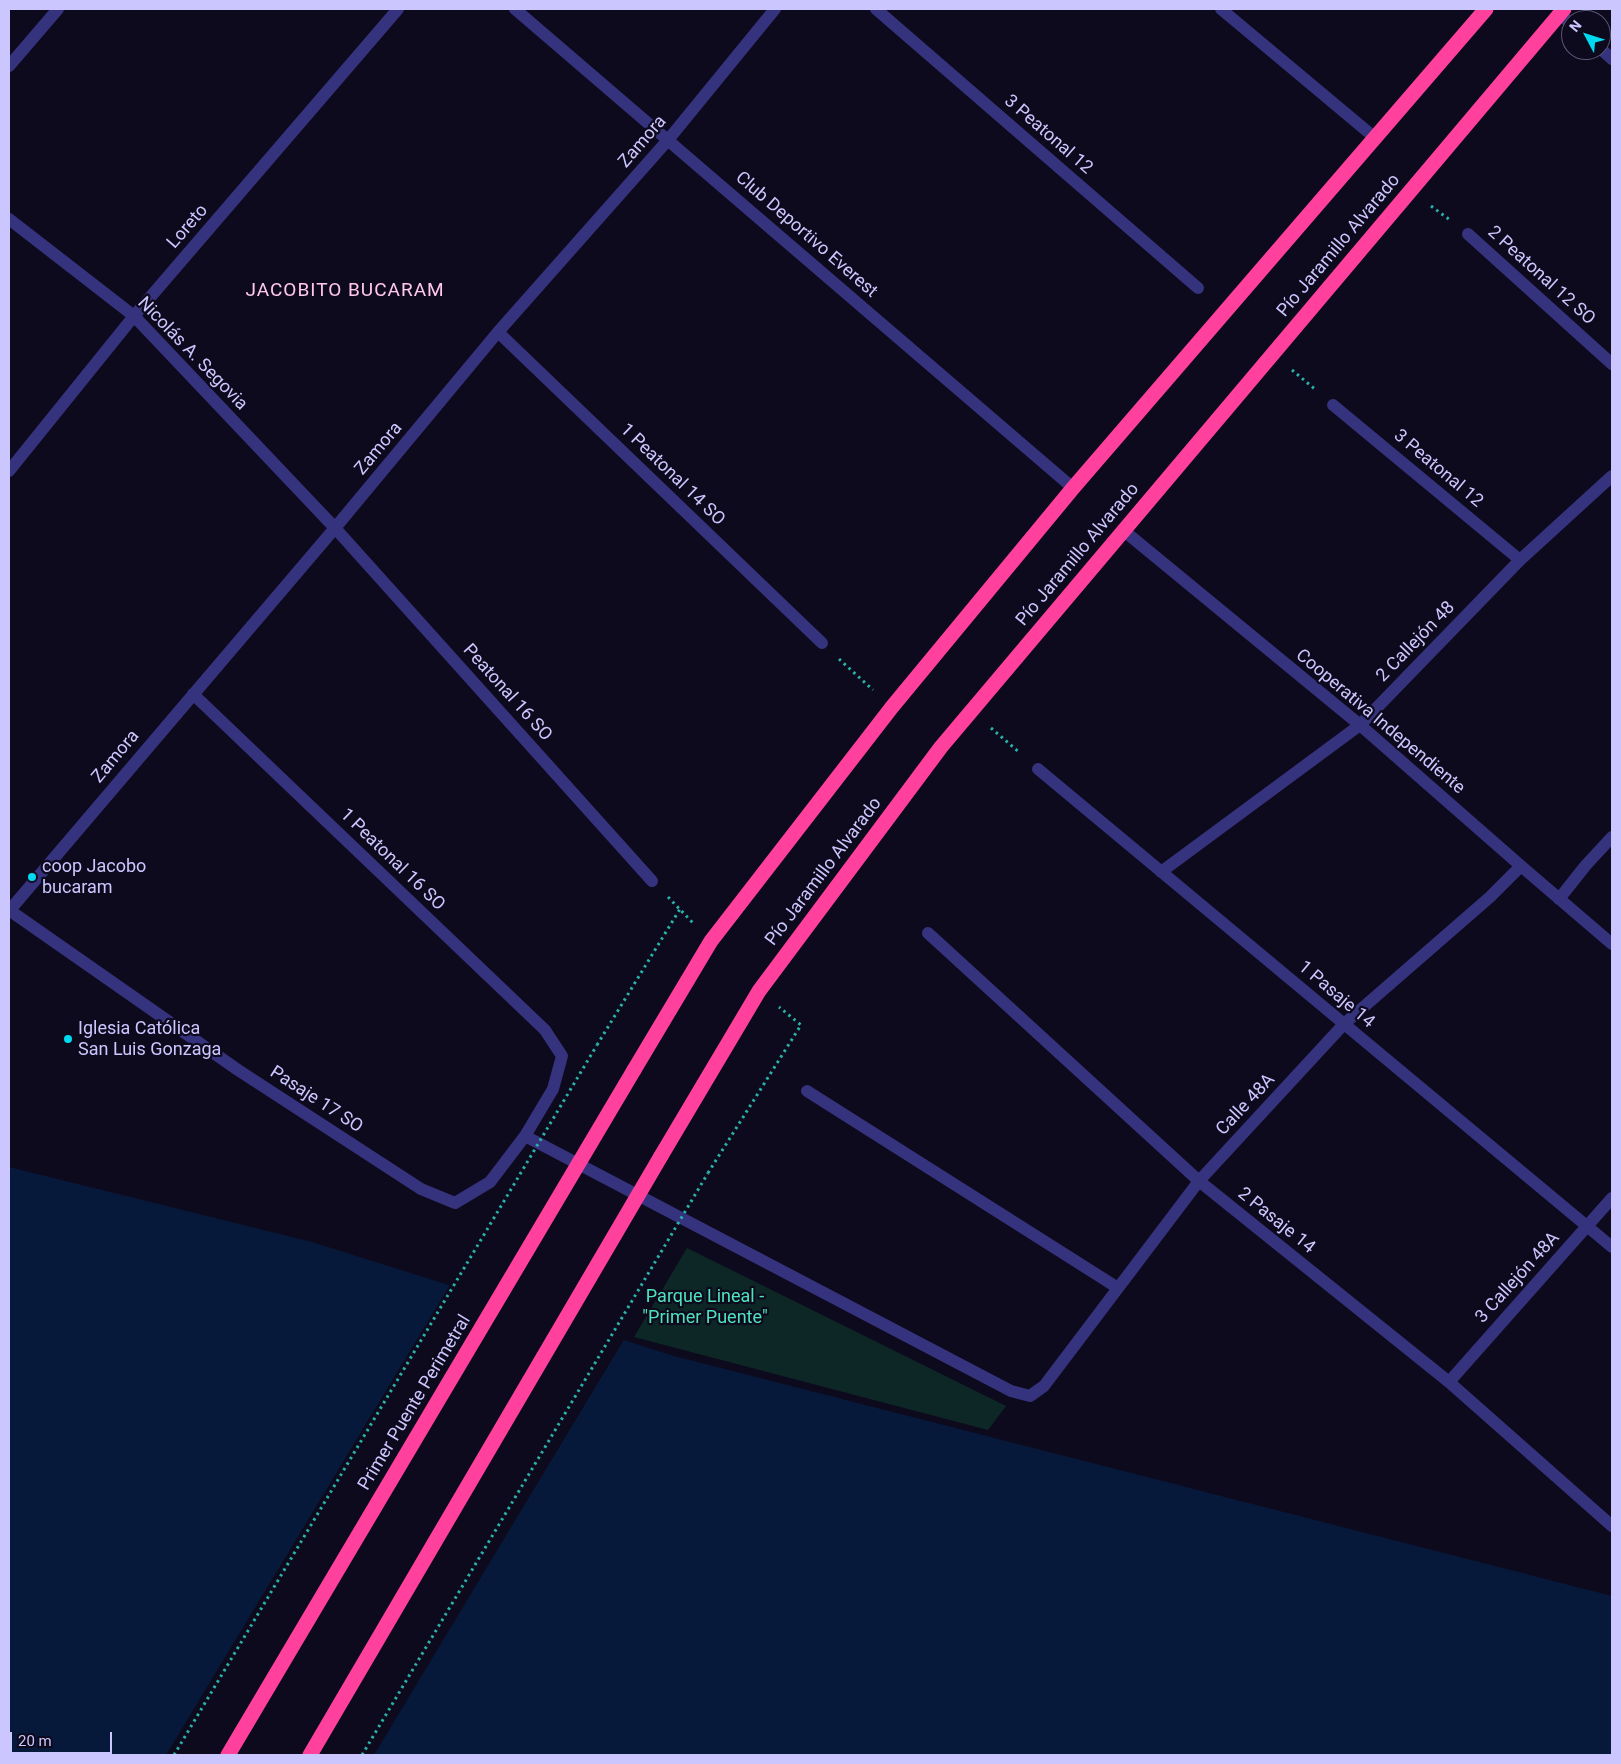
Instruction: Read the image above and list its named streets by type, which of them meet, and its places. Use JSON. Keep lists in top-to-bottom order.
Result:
{
  "streets": {
    "highway": ["Pío Jaramillo Alvarado", "Primer Puente Perimetral"],
    "street": [
      "3 Peatonal 12",
      "Zamora",
      "Loreto",
      "Club Deportivo Everest",
      "2 Peatonal 12 SO",
      "Nicolás A. Segovia",
      "1 Peatonal 14 SO",
      "2 Callejón 48",
      "Peatonal 16 SO",
      "Cooperativa Independiente",
      "1 Peatonal 16 SO",
      "1 Pasaje 14",
      "Pasaje 17 SO",
      "Calle 48A",
      "2 Pasaje 14",
      "3 Callejón 48A"
    ]
  },
  "crossings": [
    ["3 Peatonal 12", "2 Callejón 48"],
    ["Zamora", "Club Deportivo Everest"],
    ["Zamora", "Nicolás A. Segovia"],
    ["Zamora", "1 Peatonal 14 SO"],
    ["Zamora", "Peatonal 16 SO"],
    ["Zamora", "1 Peatonal 16 SO"],
    ["Zamora", "Pasaje 17 SO"],
    ["Loreto", "Nicolás A. Segovia"],
    ["Pío Jaramillo Alvarado", "Cooperativa Independiente"],
    ["Nicolás A. Segovia", "Peatonal 16 SO"],
    ["2 Callejón 48", "Cooperativa Independiente"],
    ["2 Callejón 48", "1 Pasaje 14"],
    ["Cooperativa Independiente", "Calle 48A"],
    ["1 Peatonal 16 SO", "Pasaje 17 SO"],
    ["1 Pasaje 14", "Calle 48A"],
    ["1 Pasaje 14", "3 Callejón 48A"],
    ["Pasaje 17 SO", "Calle 48A"],
    ["Calle 48A", "2 Pasaje 14"],
    ["2 Pasaje 14", "3 Callejón 48A"]
  ],
  "districts": ["JACOBITO BUCARAM"],
  "parks": ["Parque Lineal - \"Primer Puente\""],
  "places": ["coop Jacobo bucaram", "Iglesia Católica San Luis Gonzaga"],
  "scale_bar": "20 m",
  "north": "top left"
}
